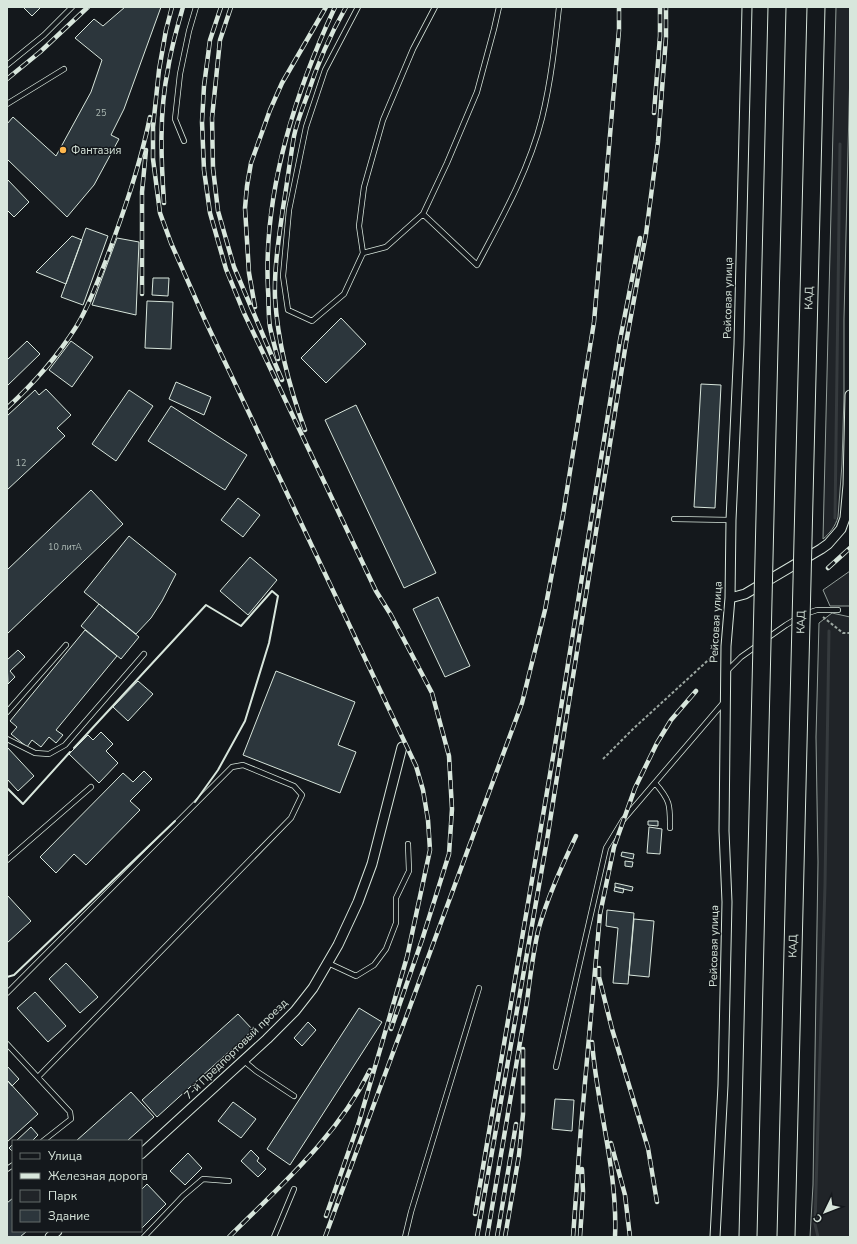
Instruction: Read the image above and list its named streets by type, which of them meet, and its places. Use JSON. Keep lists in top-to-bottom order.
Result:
{
  "streets": {
    "highway": ["КАД"],
    "street": ["Рейсовая улица", "7-й Предпортовый проезд"]
  },
  "places": ["Фантазия"],
  "house_numbers": ["25", "12", "10 литА"],
  "legend": [
    "Улица",
    "Железная дорога",
    "Парк",
    "Здание"
  ],
  "north": "bottom left"
}
